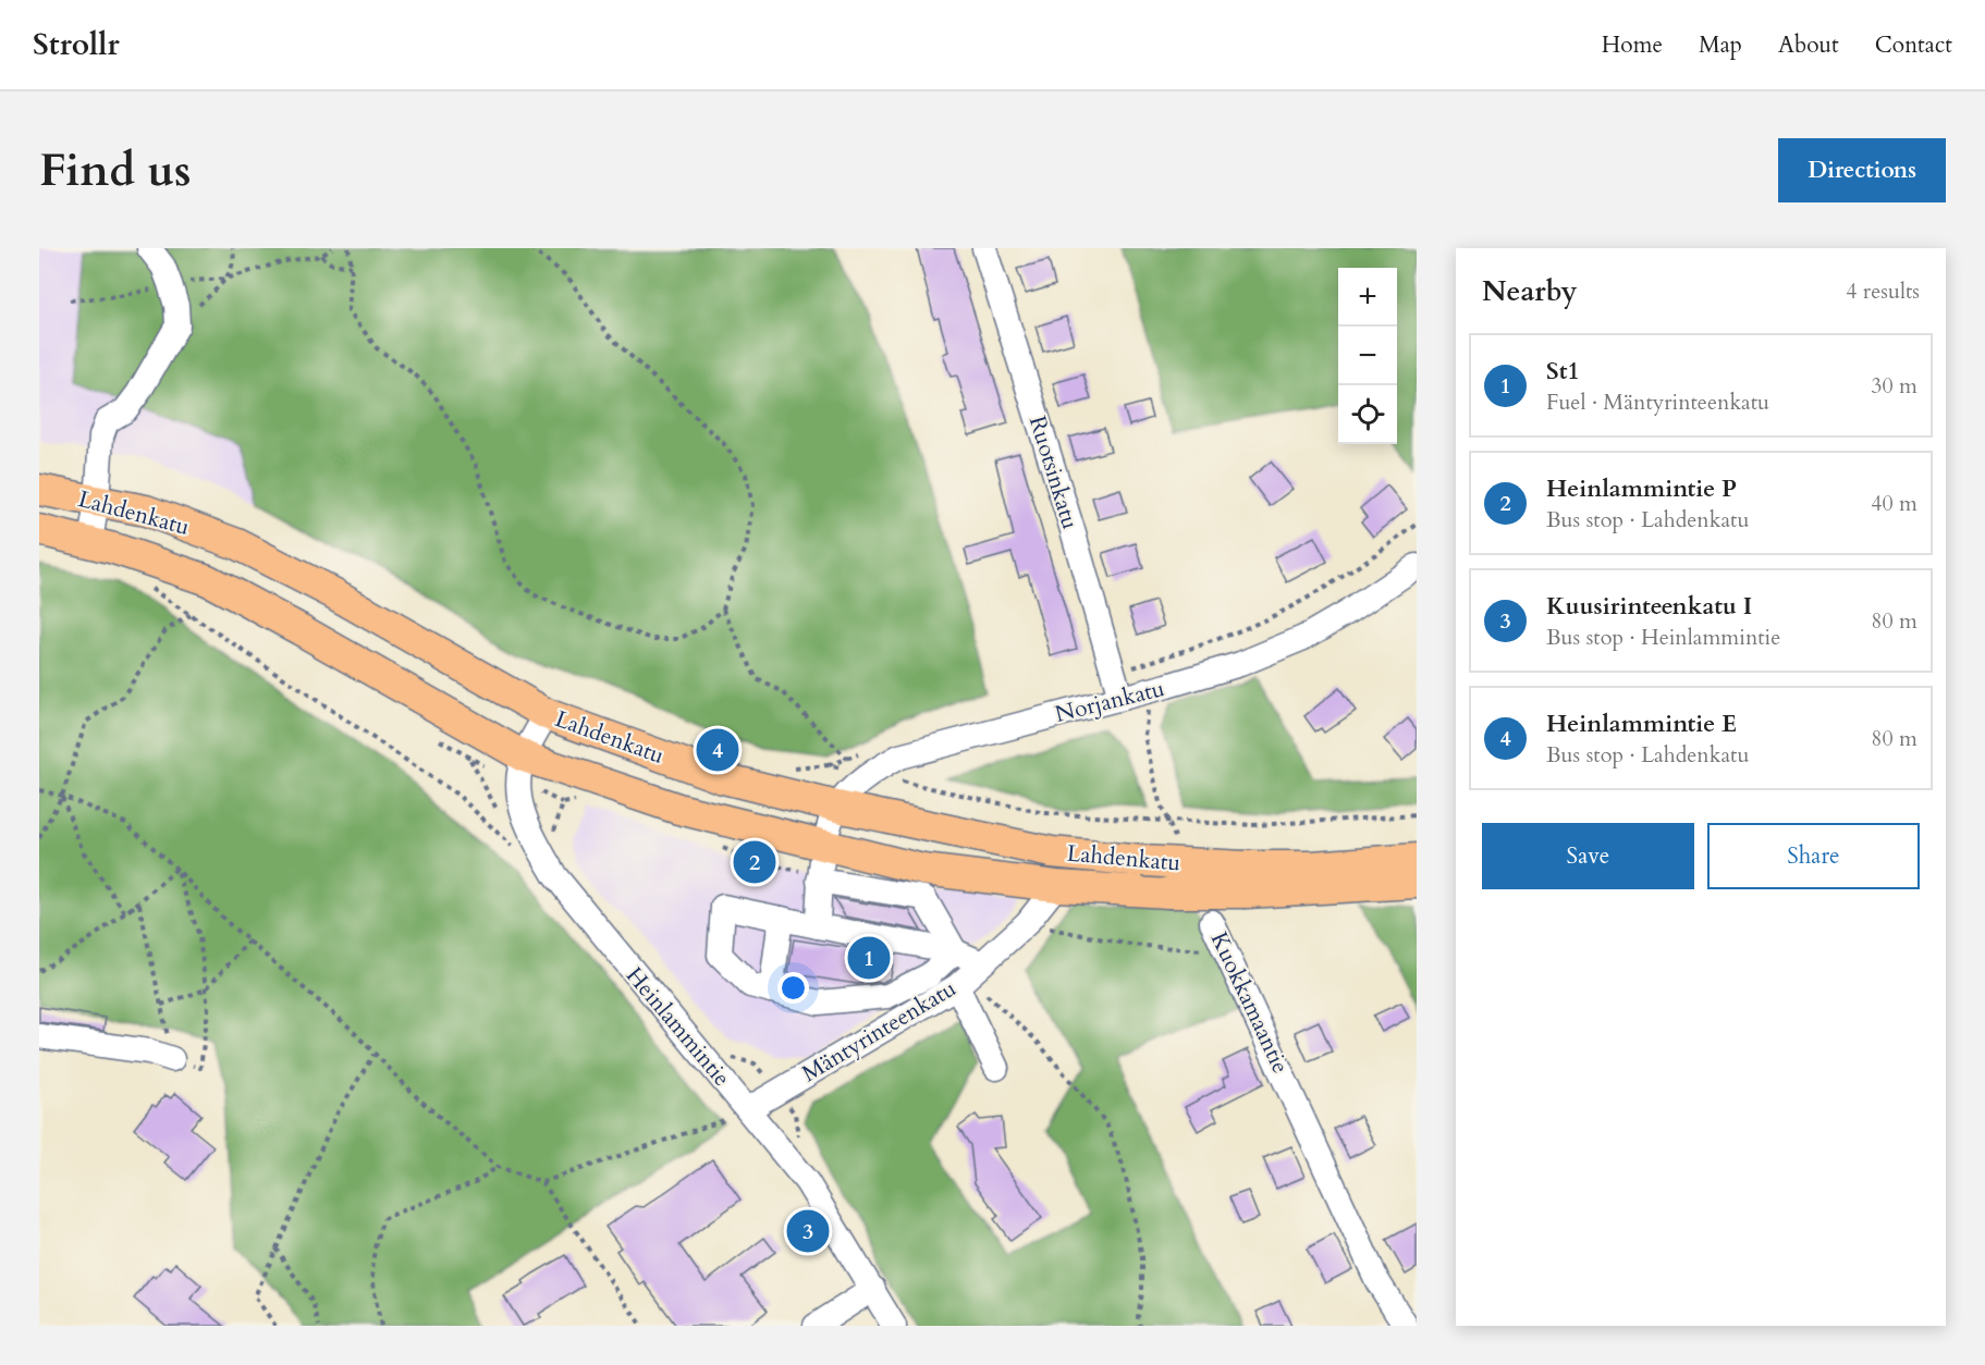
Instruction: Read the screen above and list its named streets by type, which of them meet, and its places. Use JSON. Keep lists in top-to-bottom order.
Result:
{
  "streets": {
    "main road": ["Lahdenkatu"],
    "street": [
      "Ruotsinkatu",
      "Norjankatu",
      "Kuokkamaantie",
      "Heinlammintie",
      "Mäntyrinteenkatu"
    ]
  },
  "crossings": [
    ["Ruotsinkatu", "Norjankatu"],
    ["Lahdenkatu", "Norjankatu"],
    ["Lahdenkatu", "Heinlammintie"],
    ["Lahdenkatu", "Mäntyrinteenkatu"],
    ["Heinlammintie", "Mäntyrinteenkatu"]
  ],
  "page": {
    "header": "Strollr",
    "nav": [
      "Home",
      "Map",
      "About",
      "Contact"
    ],
    "buttons": [
      "Directions",
      ["Save", "Share"]
    ],
    "title": "Find us",
    "heading": ["Nearby", "4 results"],
    "map_buttons": ["+", "−"],
    "list": [
      {
        "mark": "1",
        "name": "St1",
        "note": "Fuel · Mäntyrinteenkatu",
        "value": "30 m"
      },
      {
        "mark": "2",
        "name": "Heinlammintie P",
        "note": "Bus stop · Lahdenkatu",
        "value": "40 m"
      },
      {
        "mark": "3",
        "name": "Kuusirinteenkatu I",
        "note": "Bus stop · Heinlammintie",
        "value": "80 m"
      },
      {
        "mark": "4",
        "name": "Heinlammintie E",
        "note": "Bus stop · Lahdenkatu",
        "value": "80 m"
      }
    ],
    "pins": [
      "4",
      "2",
      "1",
      "3"
    ]
  }
}
